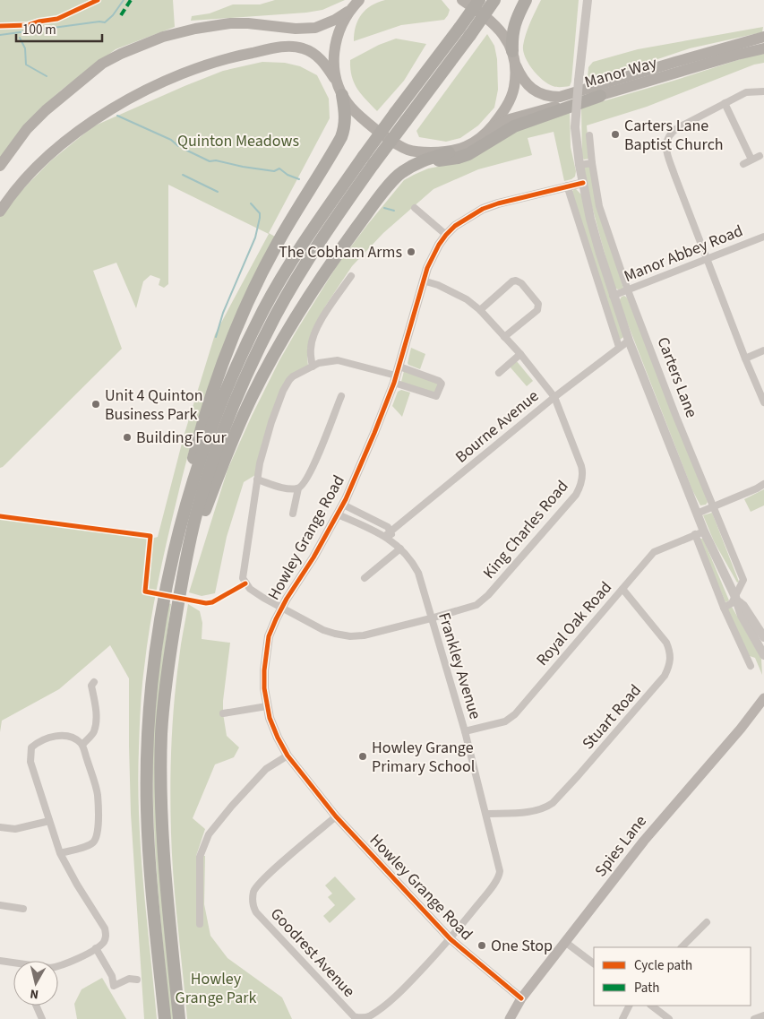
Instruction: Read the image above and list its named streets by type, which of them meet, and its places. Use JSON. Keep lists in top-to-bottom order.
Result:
{
  "streets": {
    "highway": ["Manor Way"],
    "main road": ["Spies Lane"],
    "street": [
      "Manor Abbey Road",
      "Carters Lane",
      "Bourne Avenue",
      "King Charles Road",
      "Howley Grange Road",
      "Royal Oak Road",
      "Frankley Avenue",
      "Stuart Road",
      "Goodrest Avenue"
    ]
  },
  "crossings": [
    ["Manor Abbey Road", "Carters Lane"],
    ["Carters Lane", "Bourne Avenue"],
    ["Carters Lane", "Howley Grange Road"],
    ["Carters Lane", "Royal Oak Road"],
    ["Bourne Avenue", "King Charles Road"],
    ["Bourne Avenue", "Frankley Avenue"],
    ["King Charles Road", "Howley Grange Road"],
    ["King Charles Road", "Frankley Avenue"],
    ["Howley Grange Road", "Frankley Avenue"],
    ["Howley Grange Road", "Spies Lane"],
    ["Howley Grange Road", "Goodrest Avenue"],
    ["Royal Oak Road", "Frankley Avenue"],
    ["Royal Oak Road", "Stuart Road"],
    ["Frankley Avenue", "Stuart Road"],
    ["Frankley Avenue", "Goodrest Avenue"]
  ],
  "parks": ["Quinton Meadows", "Howley Grange Park"],
  "places": [
    "Carters Lane Baptist Church",
    "The Cobham Arms",
    "Unit 4 Quinton Business Park",
    "Building Four",
    "Howley Grange Primary School",
    "One Stop"
  ],
  "legend": ["Cycle path", "Path"],
  "scale_bar": "100 m",
  "north": "bottom"
}
